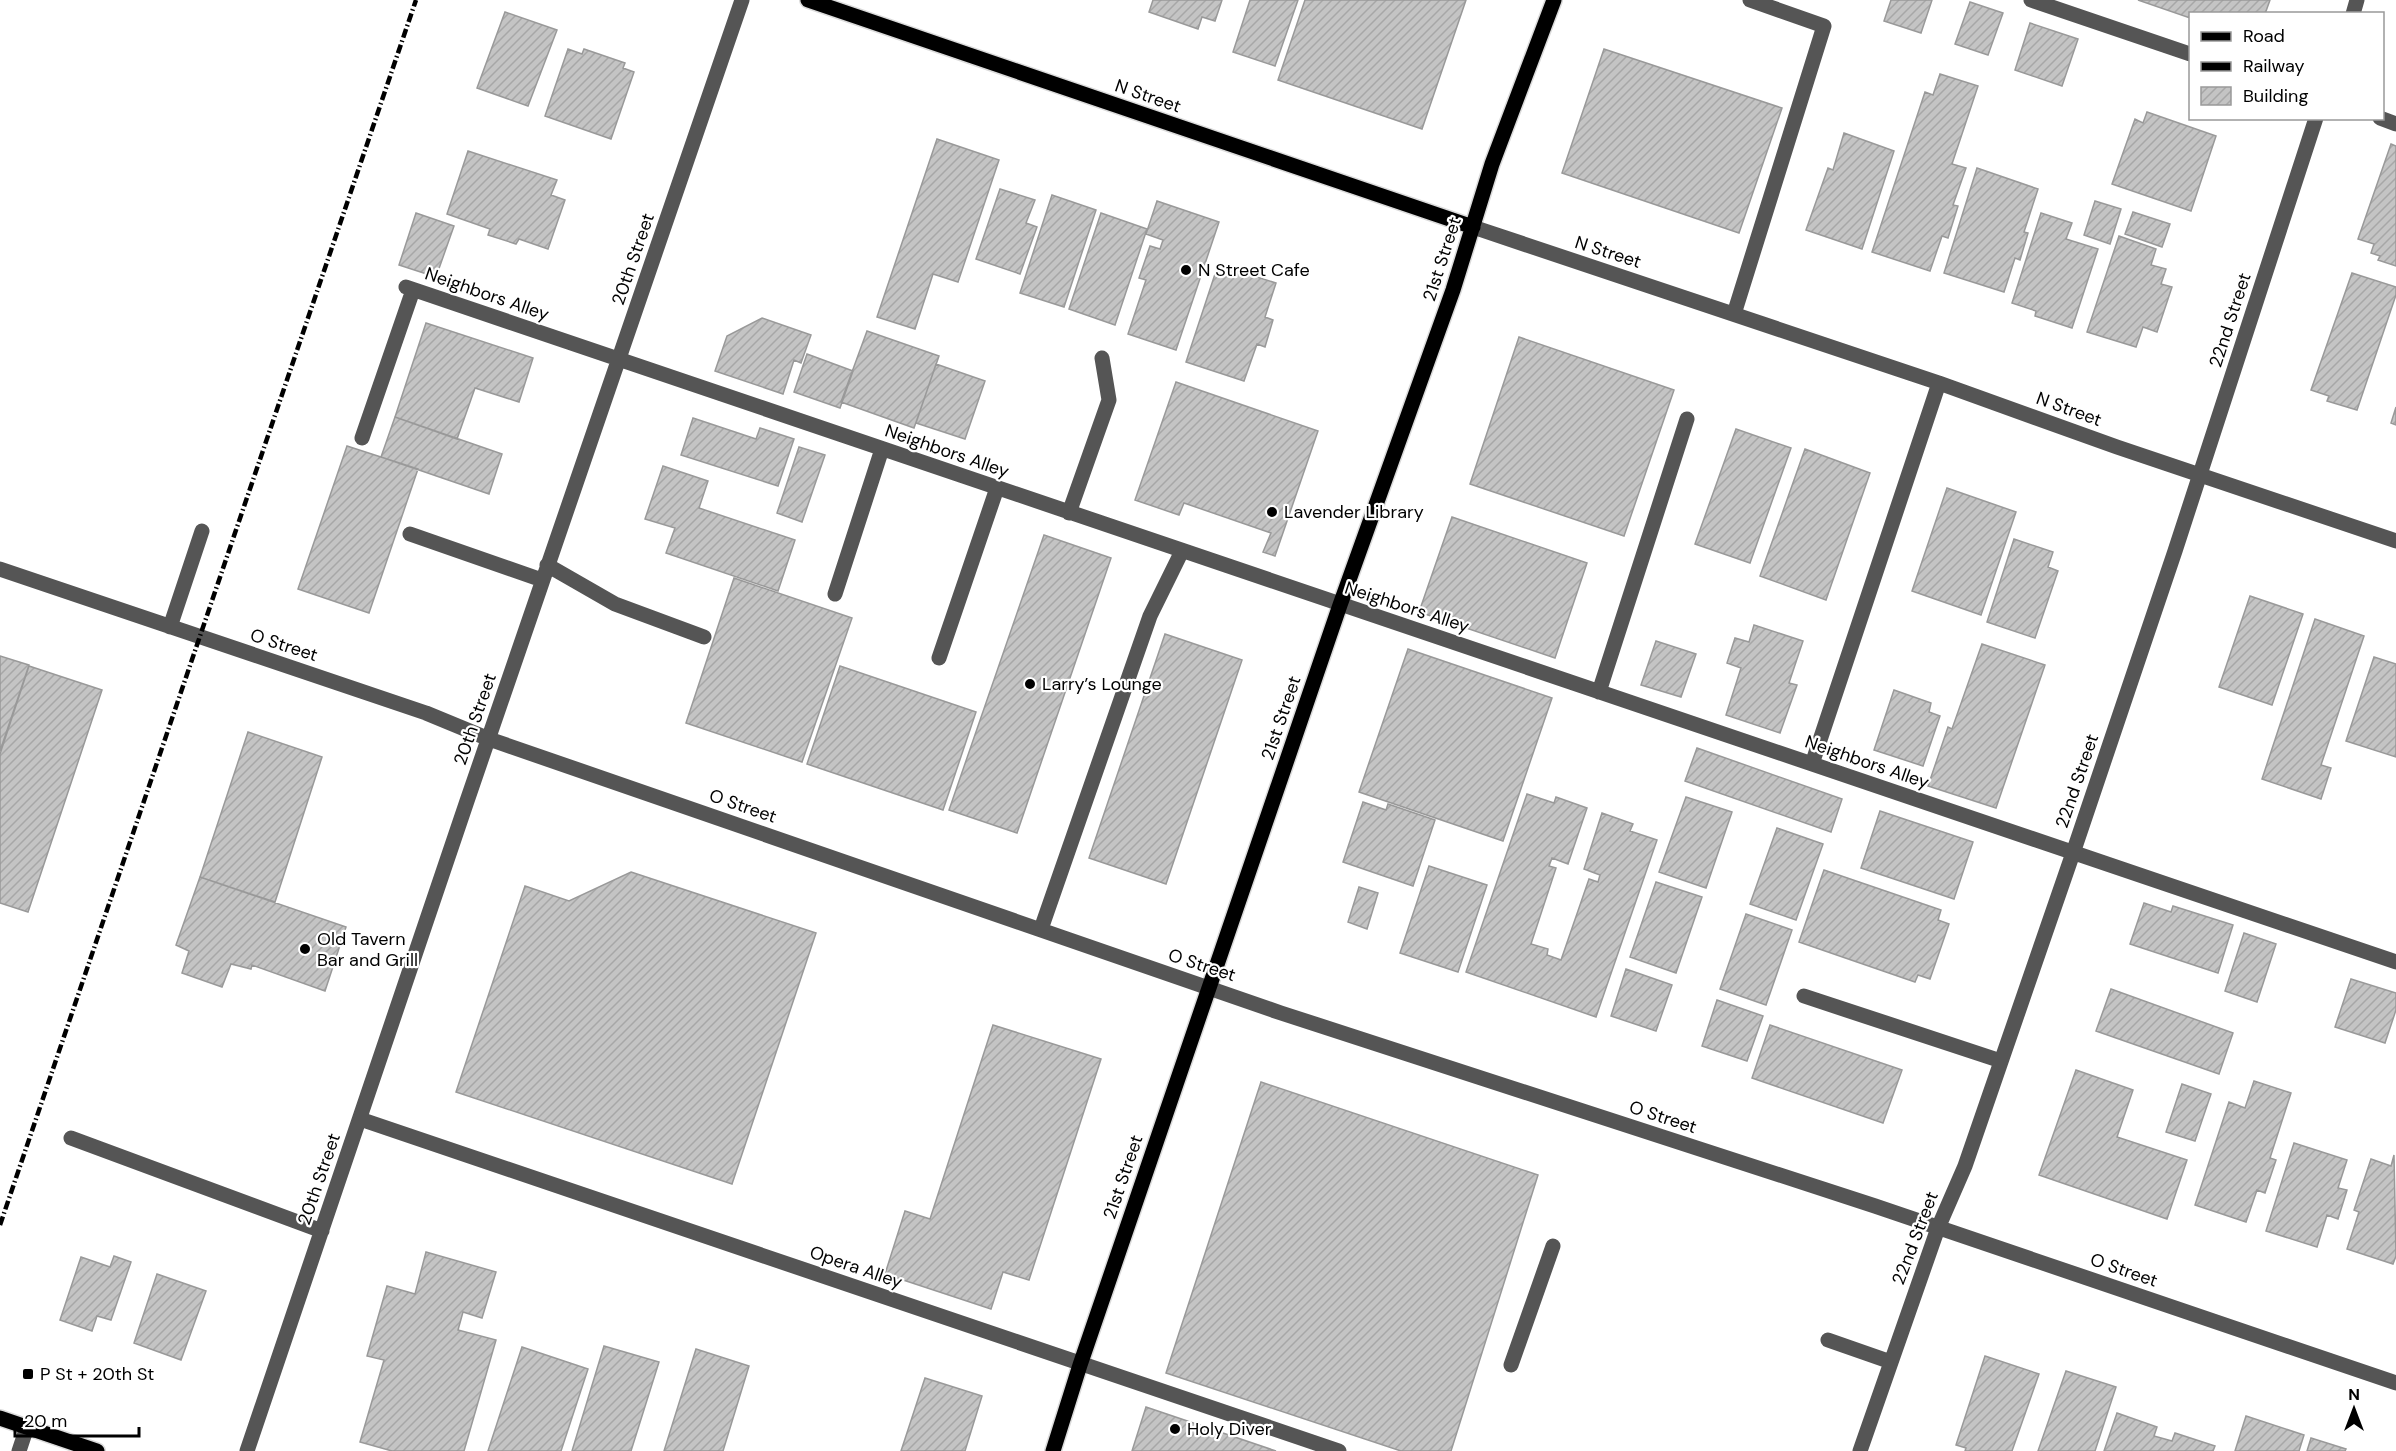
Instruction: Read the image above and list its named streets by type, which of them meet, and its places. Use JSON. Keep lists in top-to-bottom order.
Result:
{
  "streets": {
    "main road": ["N Street", "21st Street"],
    "street": [
      "20th Street",
      "Neighbors Alley",
      "22nd Street",
      "O Street",
      "Opera Alley"
    ]
  },
  "crossings": [
    ["N Street", "21st Street"],
    ["N Street", "22nd Street"],
    ["20th Street", "Neighbors Alley"],
    ["20th Street", "O Street"],
    ["20th Street", "Opera Alley"],
    ["21st Street", "Neighbors Alley"],
    ["21st Street", "O Street"],
    ["21st Street", "Opera Alley"],
    ["Neighbors Alley", "22nd Street"],
    ["22nd Street", "O Street"]
  ],
  "places": {
    "other": [
      "N Street Cafe",
      "Lavender Library",
      "Larry’s Lounge",
      "Old Tavern Bar and Grill",
      "Holy Diver"
    ],
    "transit": ["P St + 20th St"]
  },
  "legend": ["Road", "Railway", "Building"],
  "scale_bar": "20 m",
  "north": "top"
}
